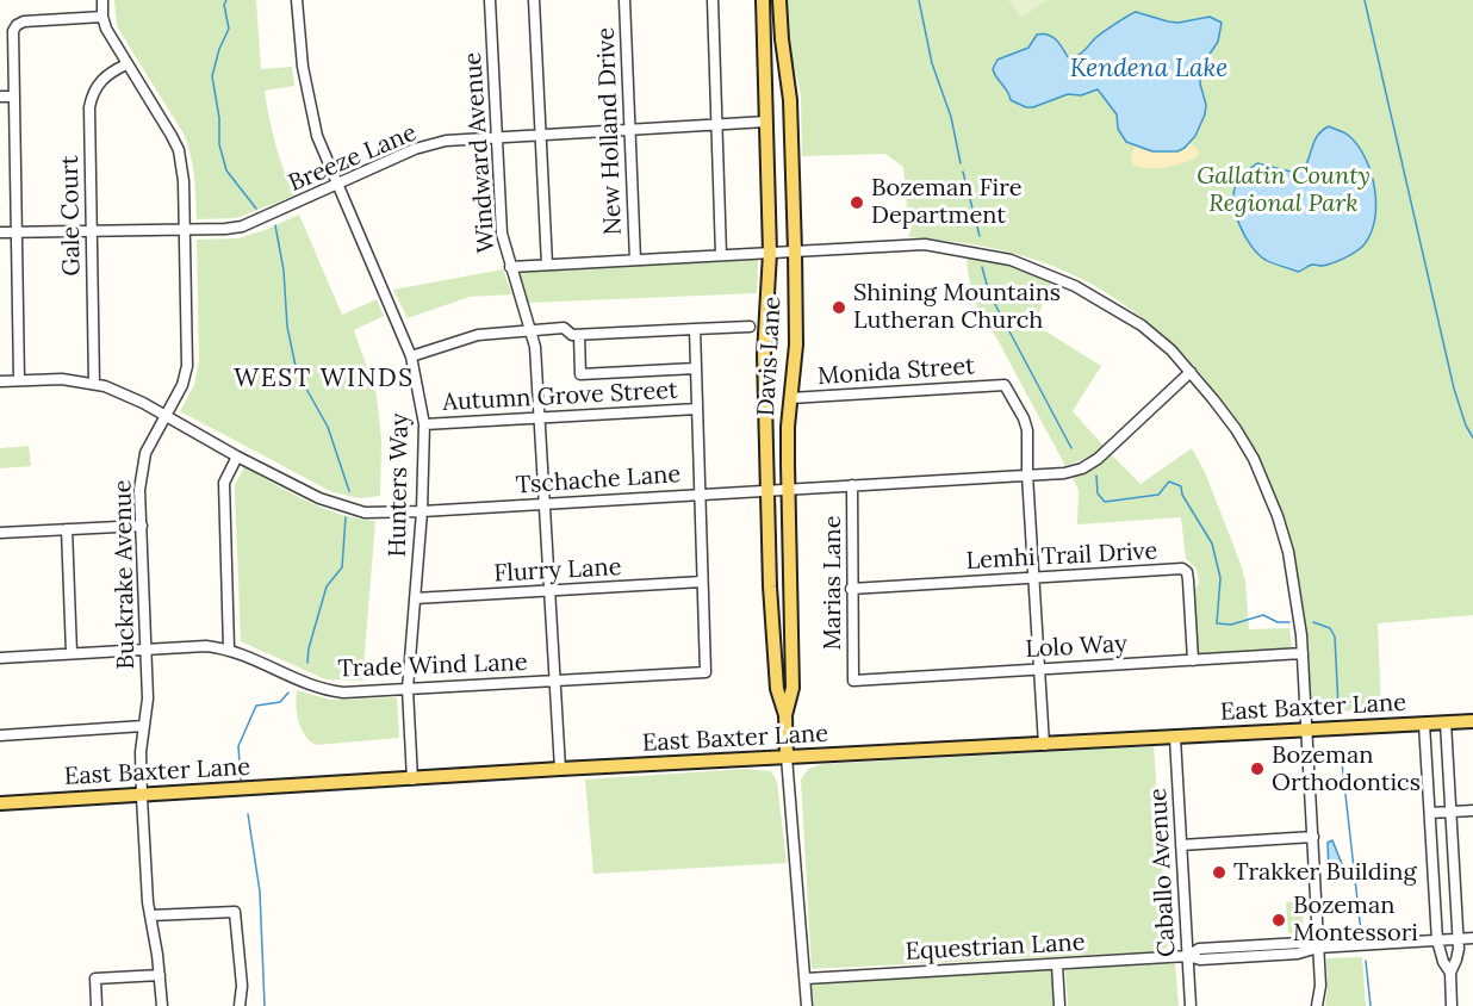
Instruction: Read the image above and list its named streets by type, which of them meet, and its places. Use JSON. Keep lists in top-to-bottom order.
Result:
{
  "streets": {
    "main road": ["Davis Lane", "East Baxter Lane"],
    "street": [
      "New Holland Drive",
      "Windward Avenue",
      "Breeze Lane",
      "Gale Court",
      "Monida Street",
      "Autumn Grove Street",
      "Tschache Lane",
      "Hunters Way",
      "Lemhi Trail Drive",
      "Flurry Lane",
      "Buckrake Avenue",
      "Marias Lane",
      "Lolo Way",
      "Trade Wind Lane",
      "Caballo Avenue",
      "Equestrian Lane"
    ]
  },
  "crossings": [
    ["New Holland Drive", "Breeze Lane"],
    ["Windward Avenue", "Breeze Lane"],
    ["Windward Avenue", "Autumn Grove Street"],
    ["Windward Avenue", "Tschache Lane"],
    ["Windward Avenue", "Flurry Lane"],
    ["Windward Avenue", "Trade Wind Lane"],
    ["Windward Avenue", "East Baxter Lane"],
    ["Breeze Lane", "Gale Court"],
    ["Breeze Lane", "Davis Lane"],
    ["Breeze Lane", "Hunters Way"],
    ["Breeze Lane", "Buckrake Avenue"],
    ["Gale Court", "Tschache Lane"],
    ["Gale Court", "Buckrake Avenue"],
    ["Davis Lane", "Monida Street"],
    ["Davis Lane", "Tschache Lane"],
    ["Davis Lane", "East Baxter Lane"],
    ["Davis Lane", "Equestrian Lane"],
    ["Monida Street", "Tschache Lane"],
    ["Autumn Grove Street", "Hunters Way"],
    ["Tschache Lane", "Hunters Way"],
    ["Tschache Lane", "Buckrake Avenue"],
    ["Tschache Lane", "Marias Lane"],
    ["Hunters Way", "Flurry Lane"],
    ["Hunters Way", "Trade Wind Lane"],
    ["Hunters Way", "East Baxter Lane"],
    ["Lemhi Trail Drive", "Marias Lane"],
    ["Lemhi Trail Drive", "Lolo Way"],
    ["Flurry Lane", "Trade Wind Lane"],
    ["Buckrake Avenue", "Trade Wind Lane"],
    ["Buckrake Avenue", "East Baxter Lane"],
    ["Marias Lane", "Lolo Way"],
    ["East Baxter Lane", "Caballo Avenue"],
    ["Caballo Avenue", "Equestrian Lane"]
  ],
  "districts": ["WEST WINDS"],
  "water": ["Kendena Lake"],
  "parks": ["Gallatin County Regional Park"],
  "places": [
    "Bozeman Fire Department",
    "Shining Mountains Lutheran Church",
    "Bozeman Orthodontics",
    "Trakker Building",
    "Bozeman Montessori"
  ]
}
